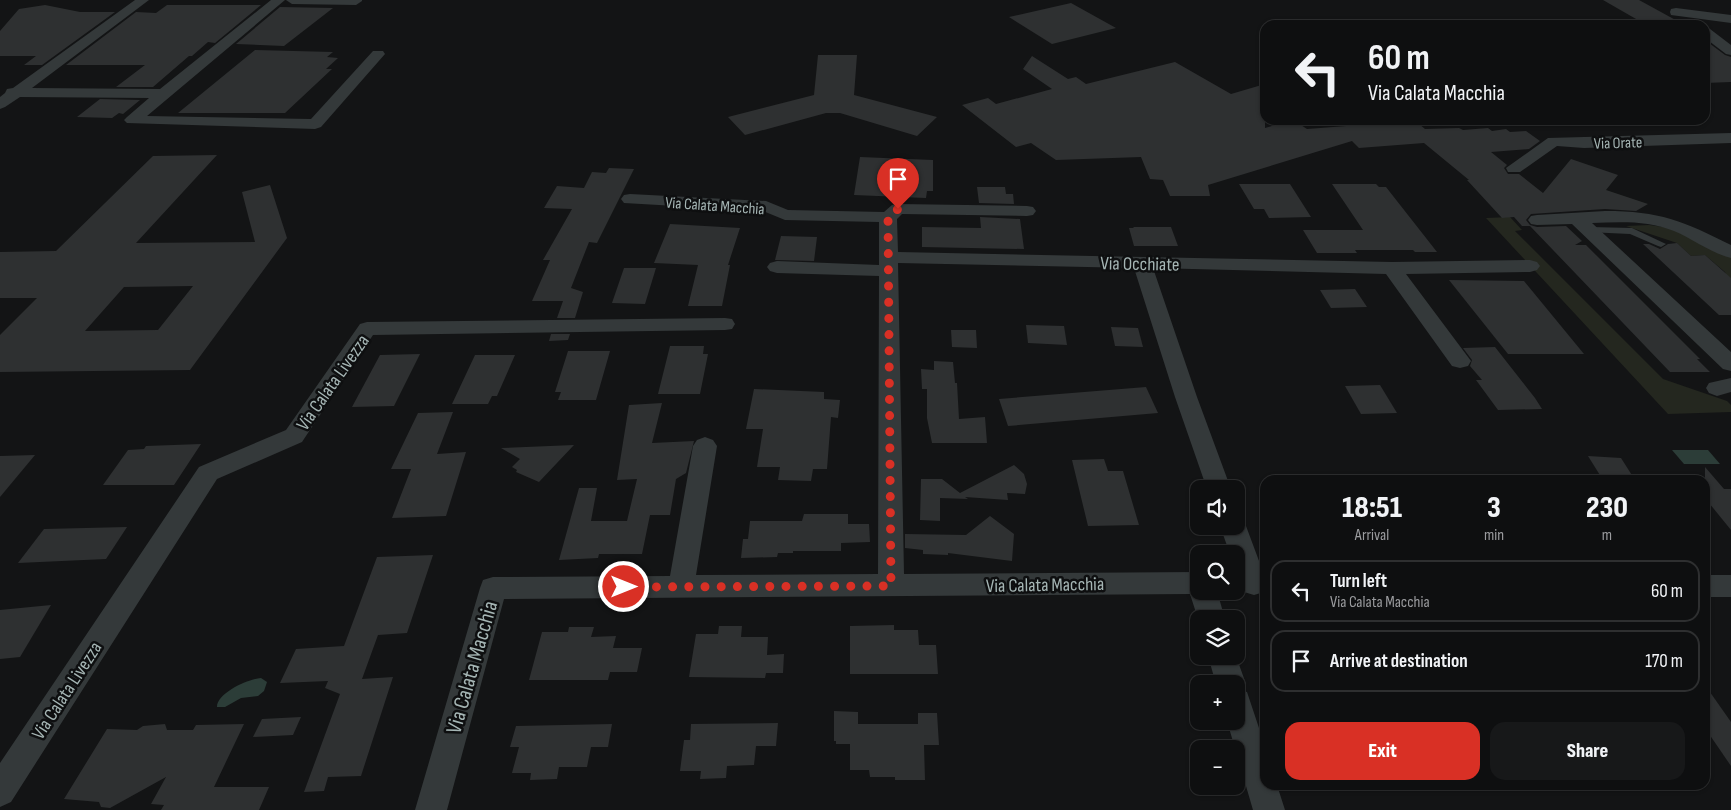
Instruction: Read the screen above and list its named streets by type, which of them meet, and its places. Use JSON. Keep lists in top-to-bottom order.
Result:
{
  "streets": {
    "street": [
      "Via Orate",
      "Via Calata Macchia",
      "Via Occhiate",
      "Via Calata Livezza"
    ]
  },
  "page": {
    "turn": ["60 m", "Via Calata Macchia"],
    "eta": [
      "18:51",
      "Arrival",
      "3",
      "min",
      "230",
      "m"
    ],
    "map_buttons": ["+", "−"],
    "list": [
      {
        "name": "Turn left",
        "note": "Via Calata Macchia",
        "value": "60 m"
      },
      {
        "name": "Arrive at destination",
        "value": "170 m"
      }
    ],
    "buttons": ["Exit", "Share"]
  }
}
